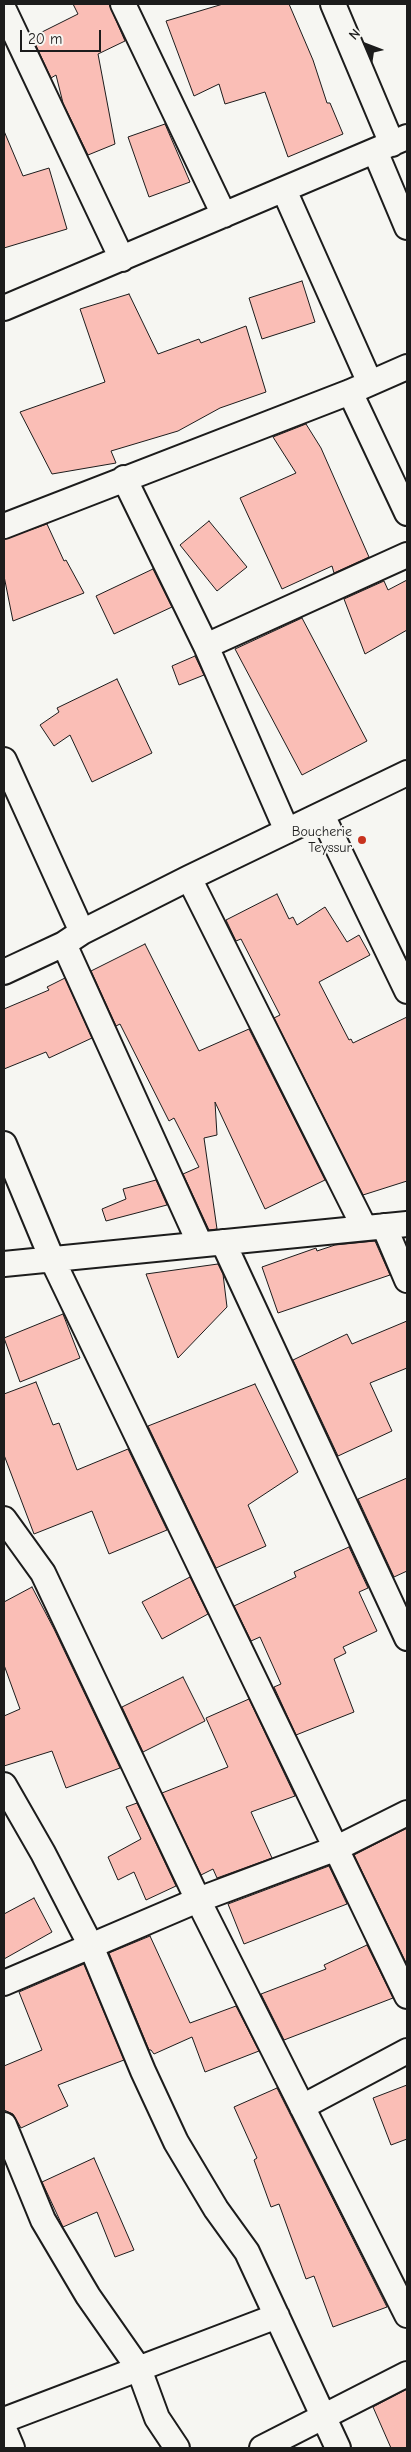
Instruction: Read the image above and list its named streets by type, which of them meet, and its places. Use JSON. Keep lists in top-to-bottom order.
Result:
{
  "places": ["Boucherie Teyssur"],
  "scale_bar": "20 m",
  "north": "top left"
}
